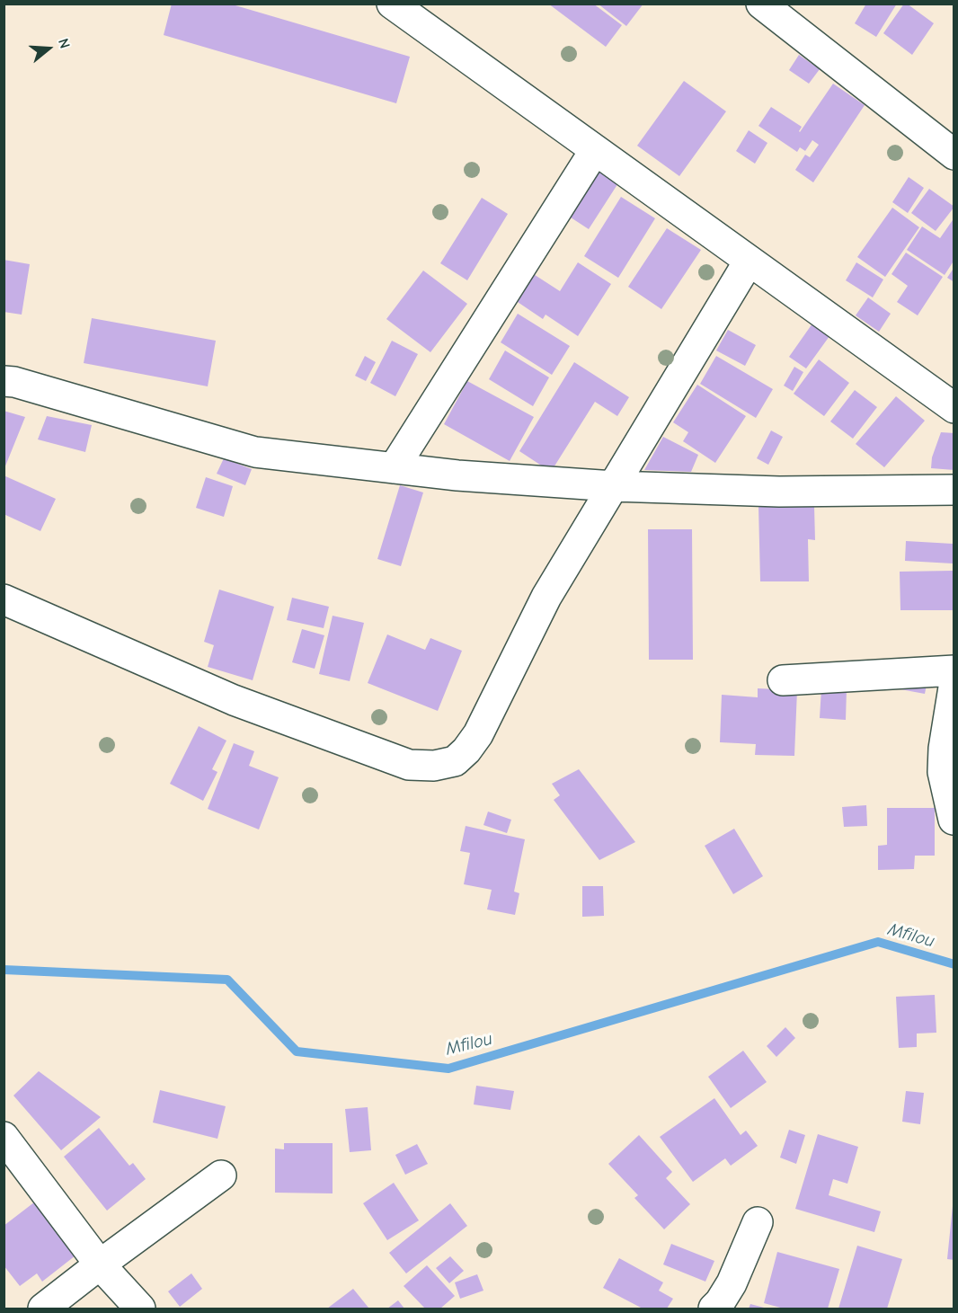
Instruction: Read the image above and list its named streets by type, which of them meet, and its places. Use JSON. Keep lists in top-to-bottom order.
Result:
{
  "water": ["Mfilou"],
  "north": "right"
}
